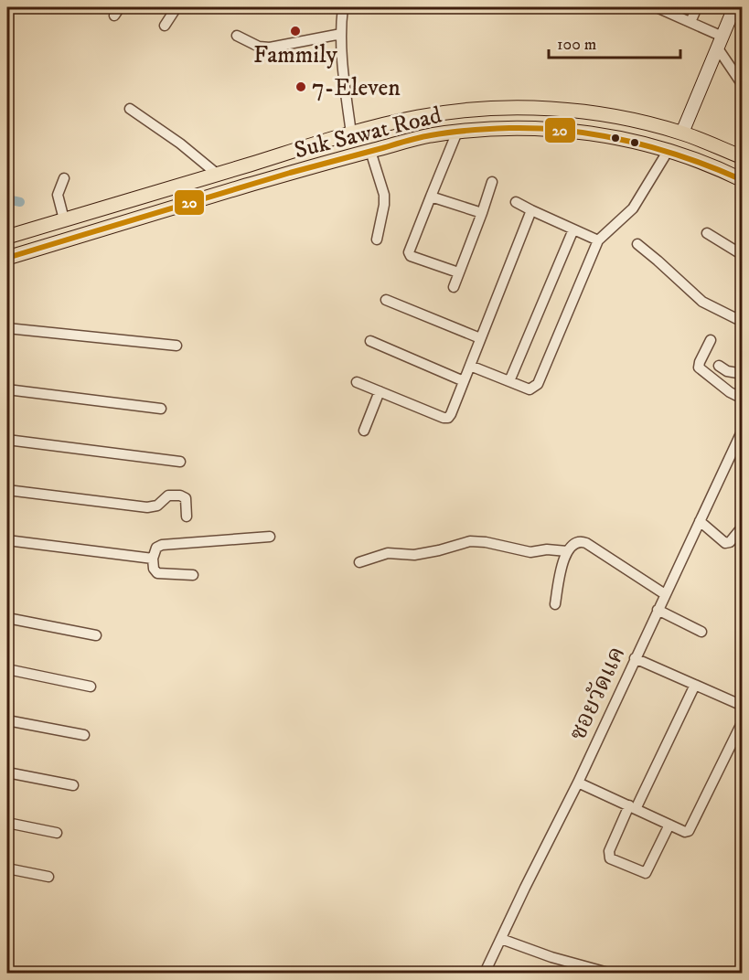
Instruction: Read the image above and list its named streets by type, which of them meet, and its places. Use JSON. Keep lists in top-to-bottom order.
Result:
{
  "streets": {
    "main road": ["Suk Sawat Road"],
    "street": ["ซอยวัดแค"]
  },
  "places": ["Fammily", "7-Eleven"],
  "lines": ["transit line 20"],
  "scale_bar": "100 m"
}
